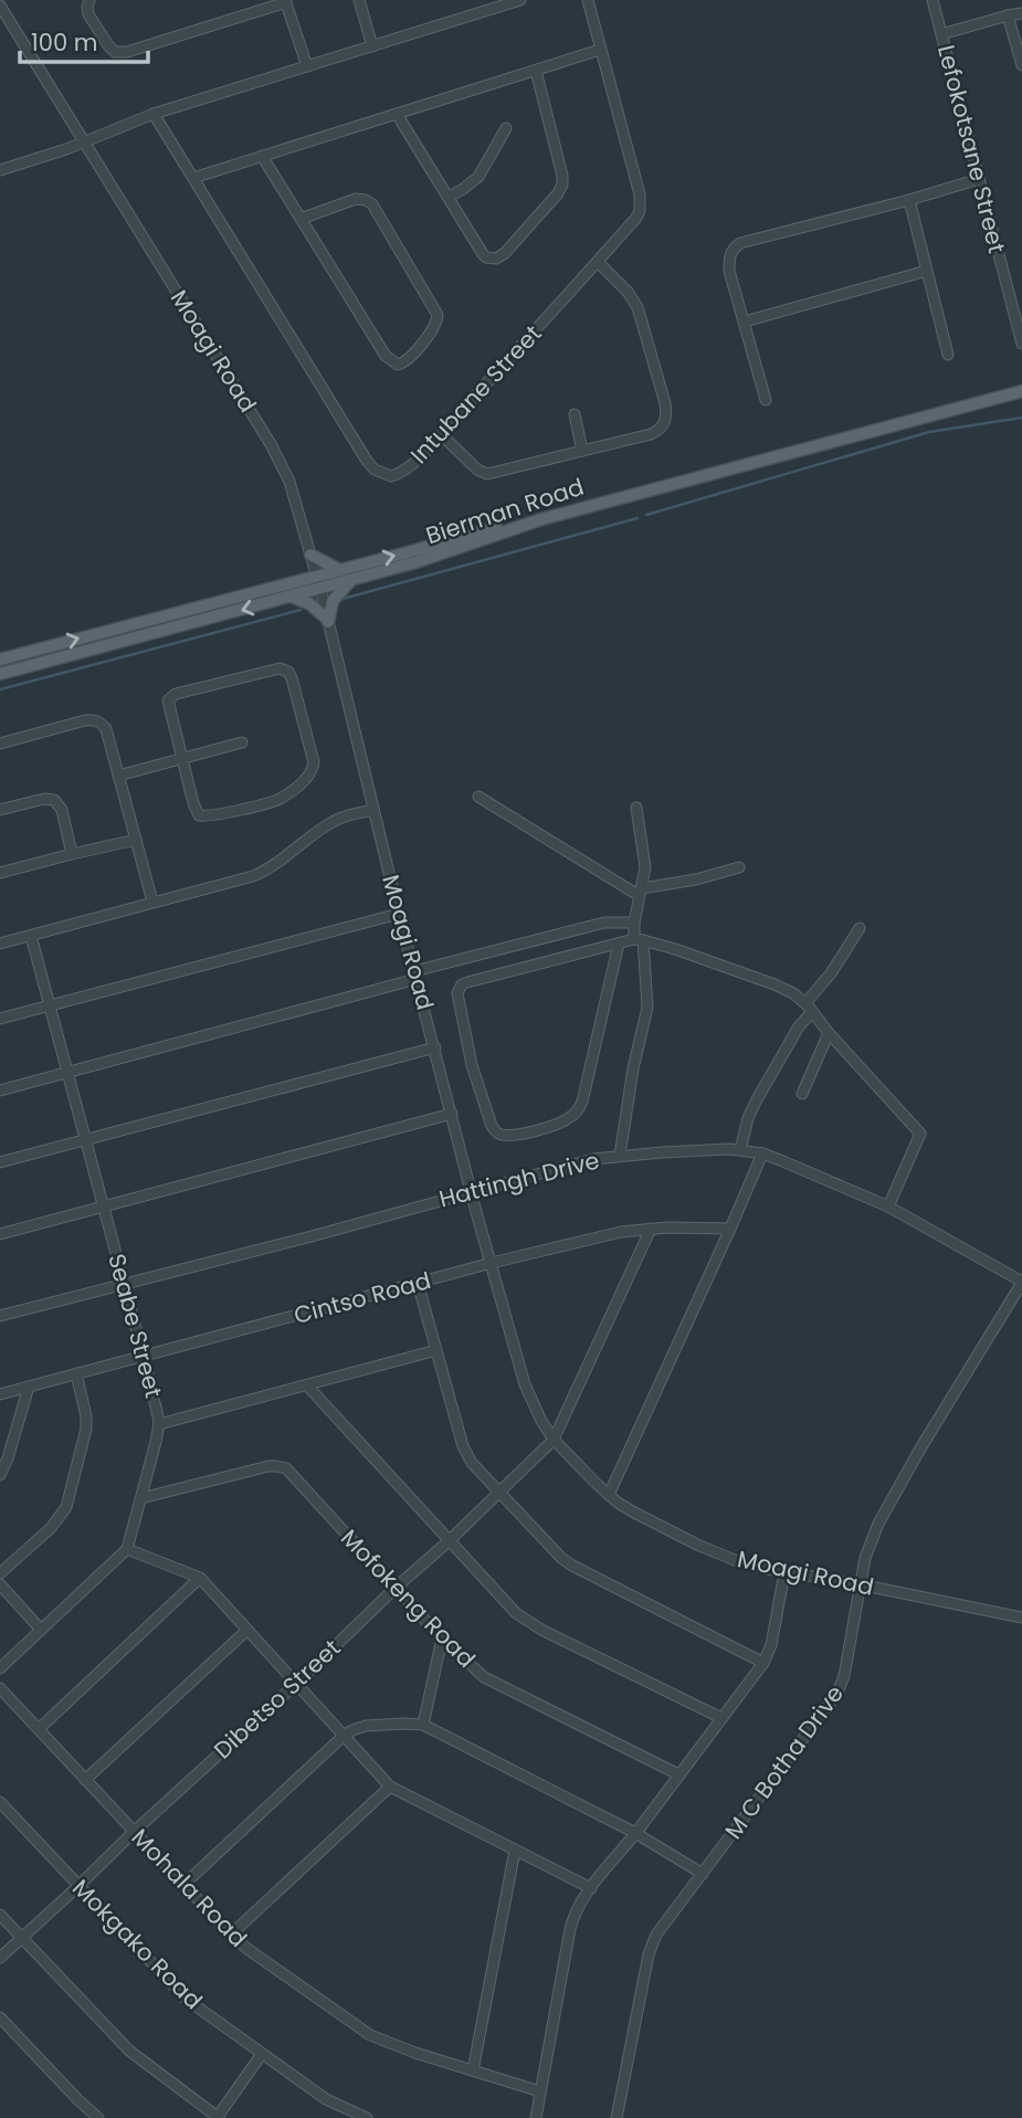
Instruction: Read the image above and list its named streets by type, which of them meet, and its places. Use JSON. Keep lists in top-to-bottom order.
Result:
{
  "streets": {
    "main road": ["Bierman Road"],
    "street": [
      "Lefokotsane Street",
      "Moagi Road",
      "Intubane Street",
      "Hattingh Drive",
      "Cintso Road",
      "Seabe Street",
      "Mofokeng Road",
      "Dibetso Street",
      "M C Botha Drive",
      "Mohala Road",
      "Mokgako Road"
    ]
  },
  "crossings": [
    ["Moagi Road", "Bierman Road"],
    ["Moagi Road", "Hattingh Drive"],
    ["Moagi Road", "Cintso Road"],
    ["Moagi Road", "Dibetso Street"],
    ["Moagi Road", "M C Botha Drive"],
    ["Hattingh Drive", "Seabe Street"],
    ["Hattingh Drive", "M C Botha Drive"],
    ["Cintso Road", "Seabe Street"],
    ["Seabe Street", "Mofokeng Road"],
    ["Mofokeng Road", "Dibetso Street"],
    ["Dibetso Street", "Mohala Road"],
    ["Dibetso Street", "Mokgako Road"]
  ],
  "scale_bar": "100 m"
}
